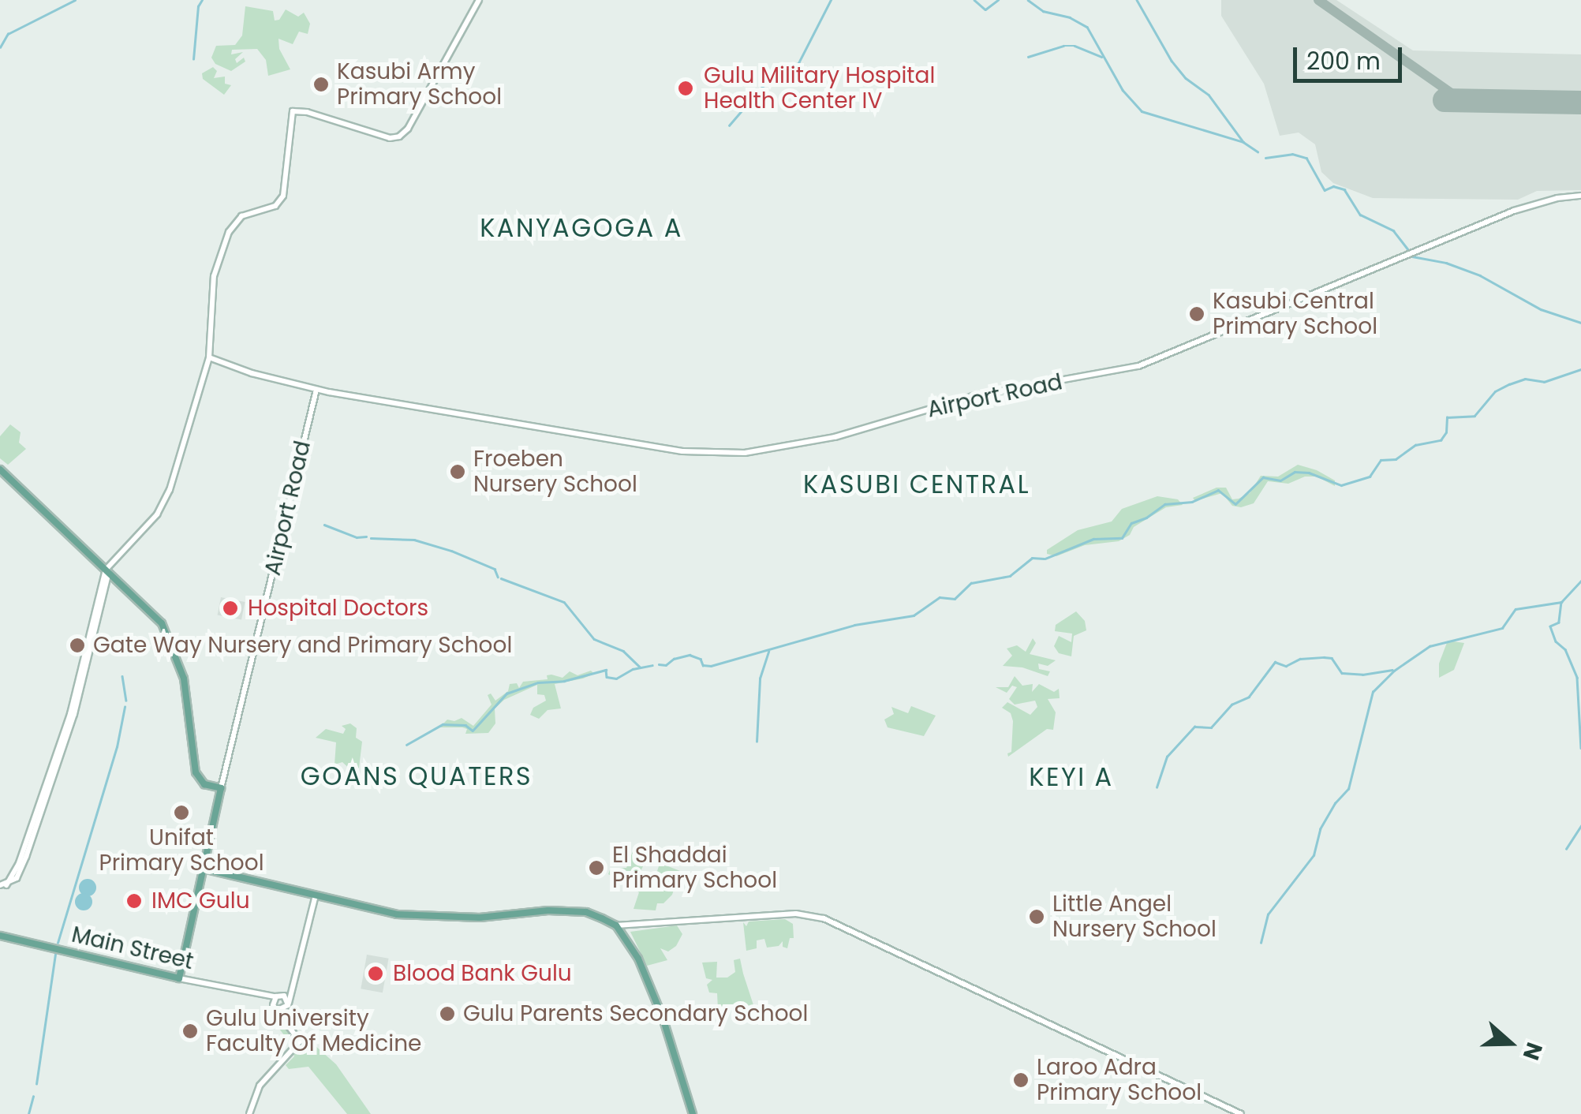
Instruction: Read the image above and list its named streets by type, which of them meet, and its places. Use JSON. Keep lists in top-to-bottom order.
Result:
{
  "streets": {
    "main road": ["Main Street"],
    "street": ["Airport Road"]
  },
  "districts": [
    "KANYAGOGA A",
    "KASUBI CENTRAL",
    "GOANS QUATERS",
    "KEYI A"
  ],
  "places": [
    "Kasubi Army Primary School",
    "Gulu Military Hospital Health Center IV",
    "Kasubi Central Primary School",
    "Froeben Nursery School",
    "Hospital Doctors",
    "Gate Way Nursery and Primary School",
    "Unifat Primary School",
    "El Shaddai Primary School",
    "IMC Gulu",
    "Little Angel Nursery School",
    "Blood Bank Gulu",
    "Gulu Parents Secondary School",
    "Gulu University Faculty Of Medicine",
    "Laroo Adra Primary School"
  ],
  "scale_bar": "200 m",
  "north": "right"
}
